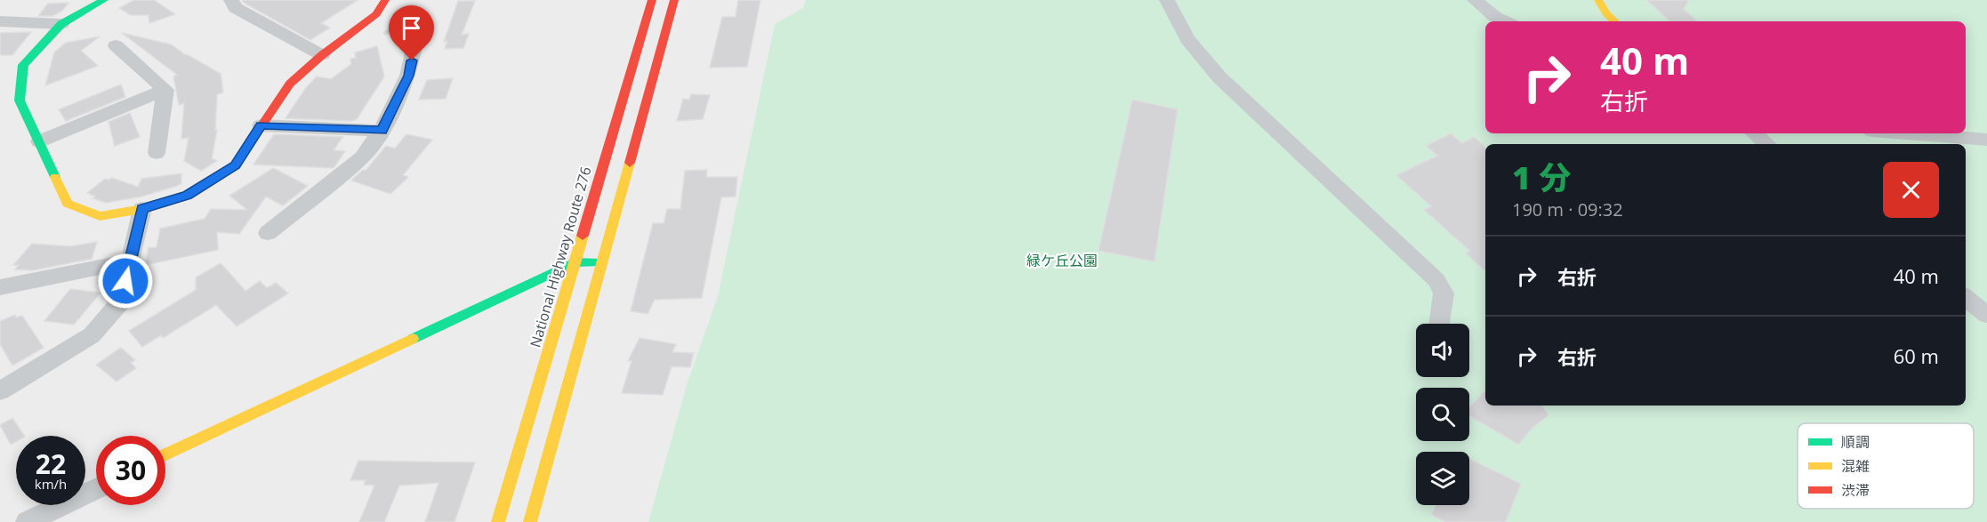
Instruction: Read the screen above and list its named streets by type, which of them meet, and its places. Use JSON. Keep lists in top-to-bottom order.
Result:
{
  "streets": {
    "main road": ["National Highway Route 276"]
  },
  "parks": ["緑ケ丘公園"],
  "legend": ["順調", "混雑", "渋滞"],
  "page": {
    "turn": ["40 m", "右折"],
    "heading": ["1 分", "190 m · 09:32"],
    "list": [
      {
        "name": "右折",
        "value": "40 m"
      },
      {
        "name": "右折",
        "value": "60 m"
      }
    ],
    "speed": "22 km/h",
    "limit": "30"
  }
}
